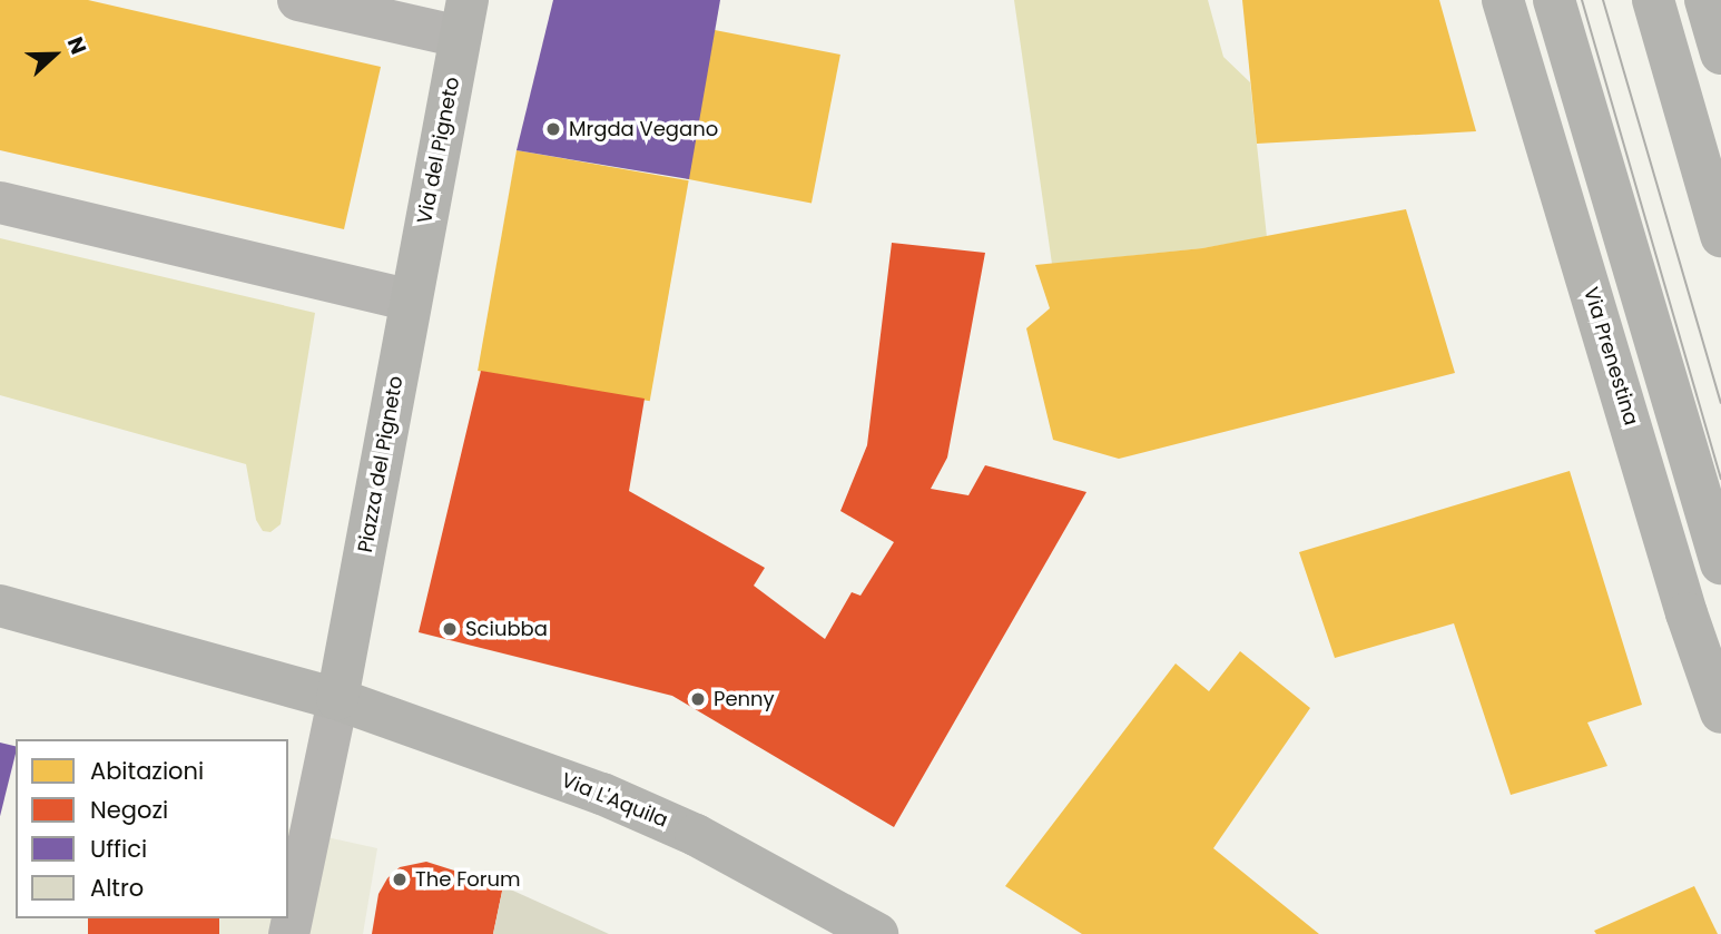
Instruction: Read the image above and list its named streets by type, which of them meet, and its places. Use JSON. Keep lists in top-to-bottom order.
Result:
{
  "streets": {
    "main road": [
      "Via del Pigneto",
      "Via Prenestina",
      "Piazza del Pigneto",
      "Via L'Aquila"
    ]
  },
  "crossings": [
    ["Via del Pigneto", "Piazza del Pigneto"],
    ["Piazza del Pigneto", "Via L'Aquila"]
  ],
  "places": [
    "Mrgda Vegano",
    "Sciubba",
    "Penny",
    "The Forum"
  ],
  "legend": [
    "Abitazioni",
    "Negozi",
    "Uffici",
    "Altro"
  ],
  "north": "right"
}
